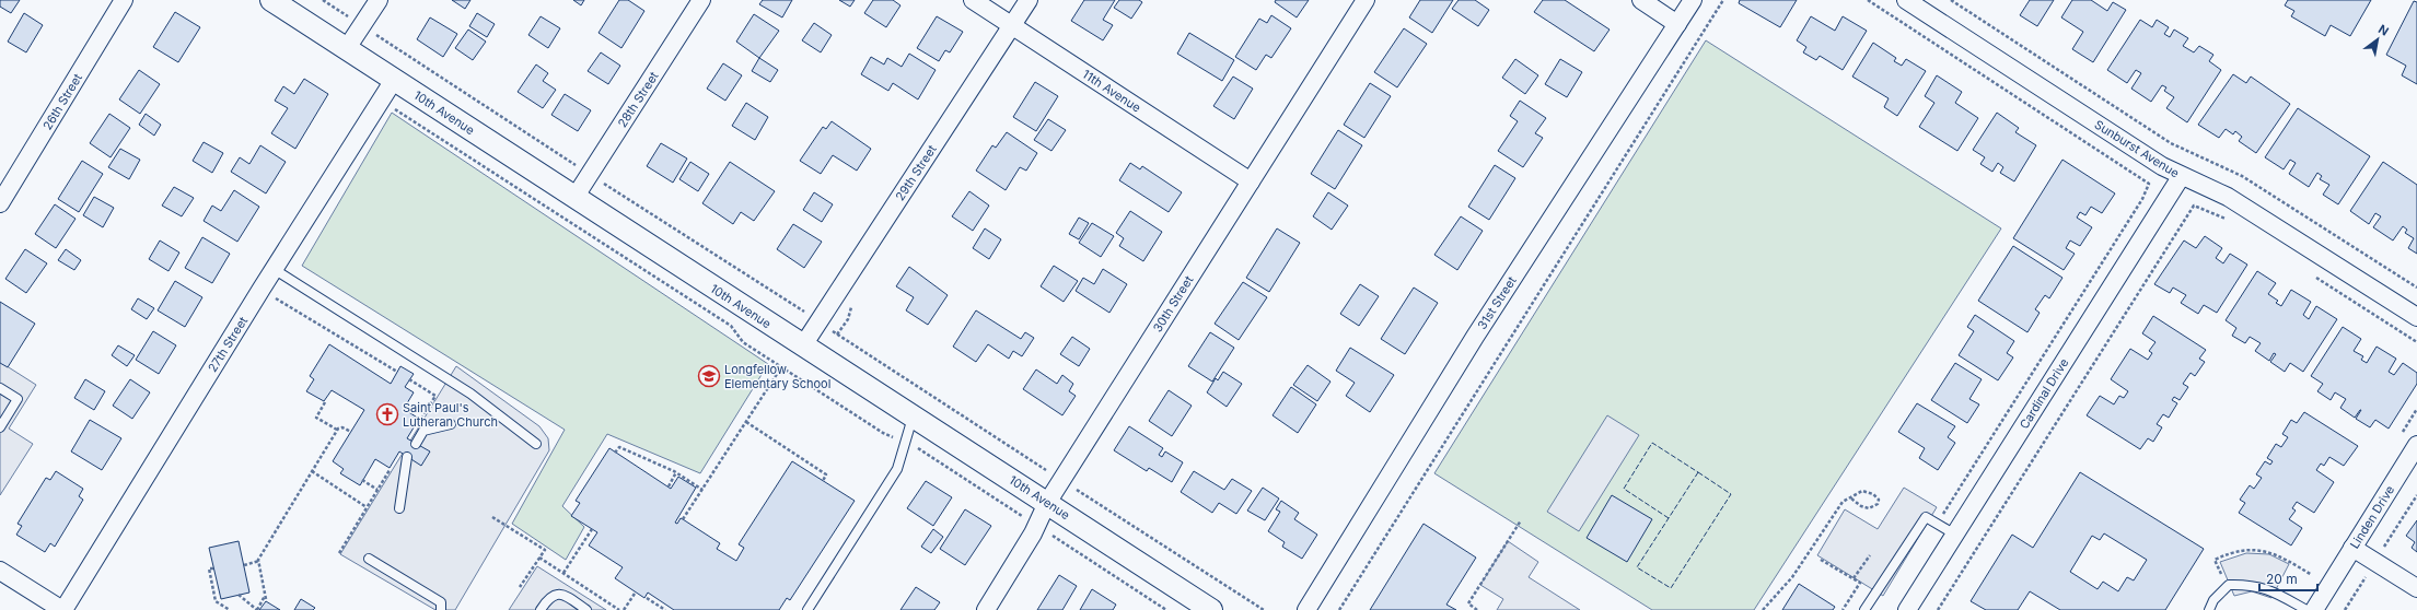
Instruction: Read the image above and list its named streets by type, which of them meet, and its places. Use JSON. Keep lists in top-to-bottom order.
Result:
{
  "streets": {
    "street": [
      "11th Avenue",
      "28th Street",
      "26th Street",
      "10th Avenue",
      "Sunburst Avenue",
      "29th Street",
      "31st Street",
      "30th Street",
      "27th Street",
      "Cardinal Drive",
      "Linden Drive"
    ]
  },
  "crossings": [
    ["11th Avenue", "29th Street"],
    ["11th Avenue", "30th Street"],
    ["28th Street", "10th Avenue"],
    ["10th Avenue", "29th Street"],
    ["10th Avenue", "30th Street"],
    ["10th Avenue", "27th Street"],
    ["Sunburst Avenue", "Cardinal Drive"]
  ],
  "places": {
    "school or university": ["Longfellow Elementary School"],
    "church": ["Saint Paul's Lutheran Church"]
  },
  "scale_bar": "20 m",
  "north": "top right"
}
